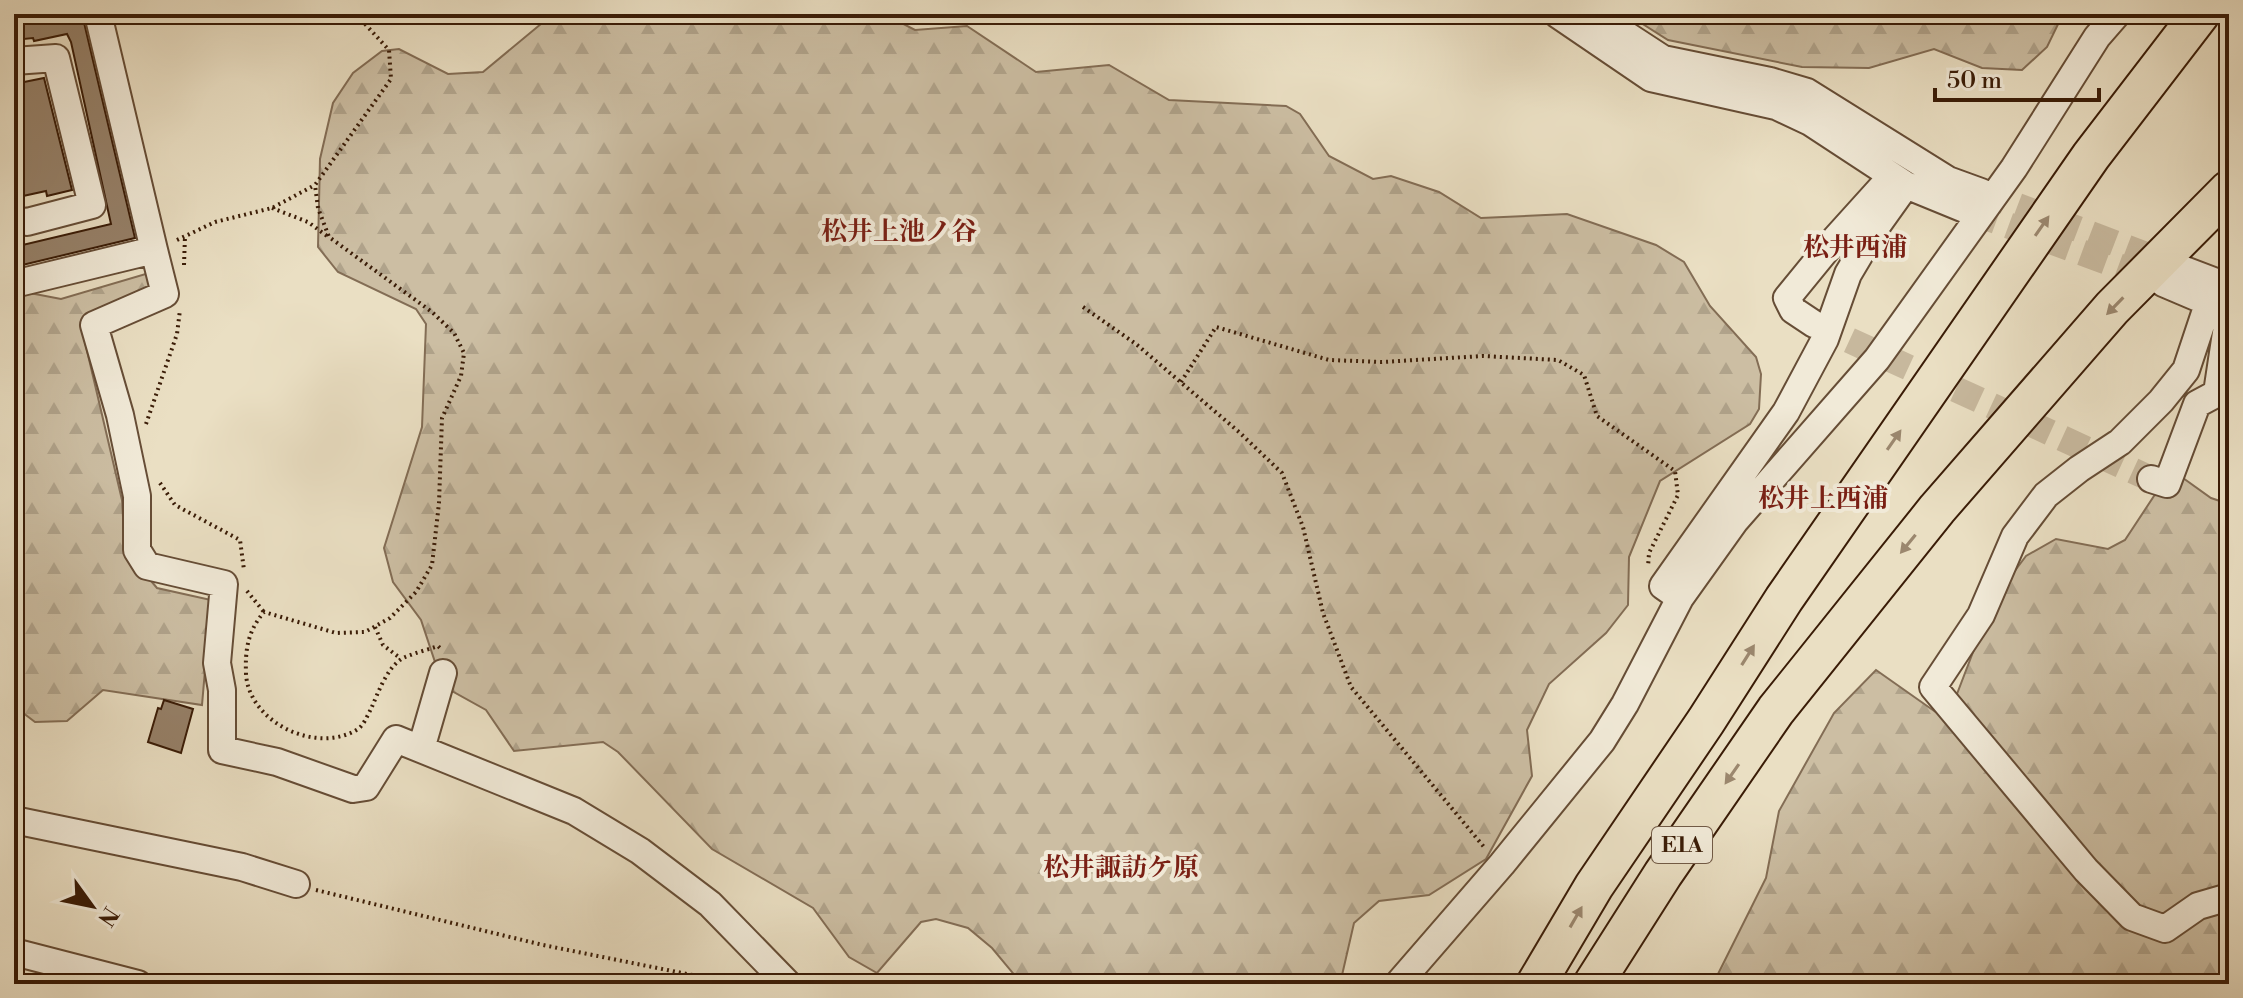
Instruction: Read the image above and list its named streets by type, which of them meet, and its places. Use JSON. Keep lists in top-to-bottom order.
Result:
{
  "streets": {
    "highway": ["E1A"]
  },
  "districts": [
    "松井上池ノ谷",
    "松井西浦",
    "松井上西浦",
    "松井諏訪ケ原"
  ],
  "scale_bar": "50 m",
  "north": "bottom right"
}
